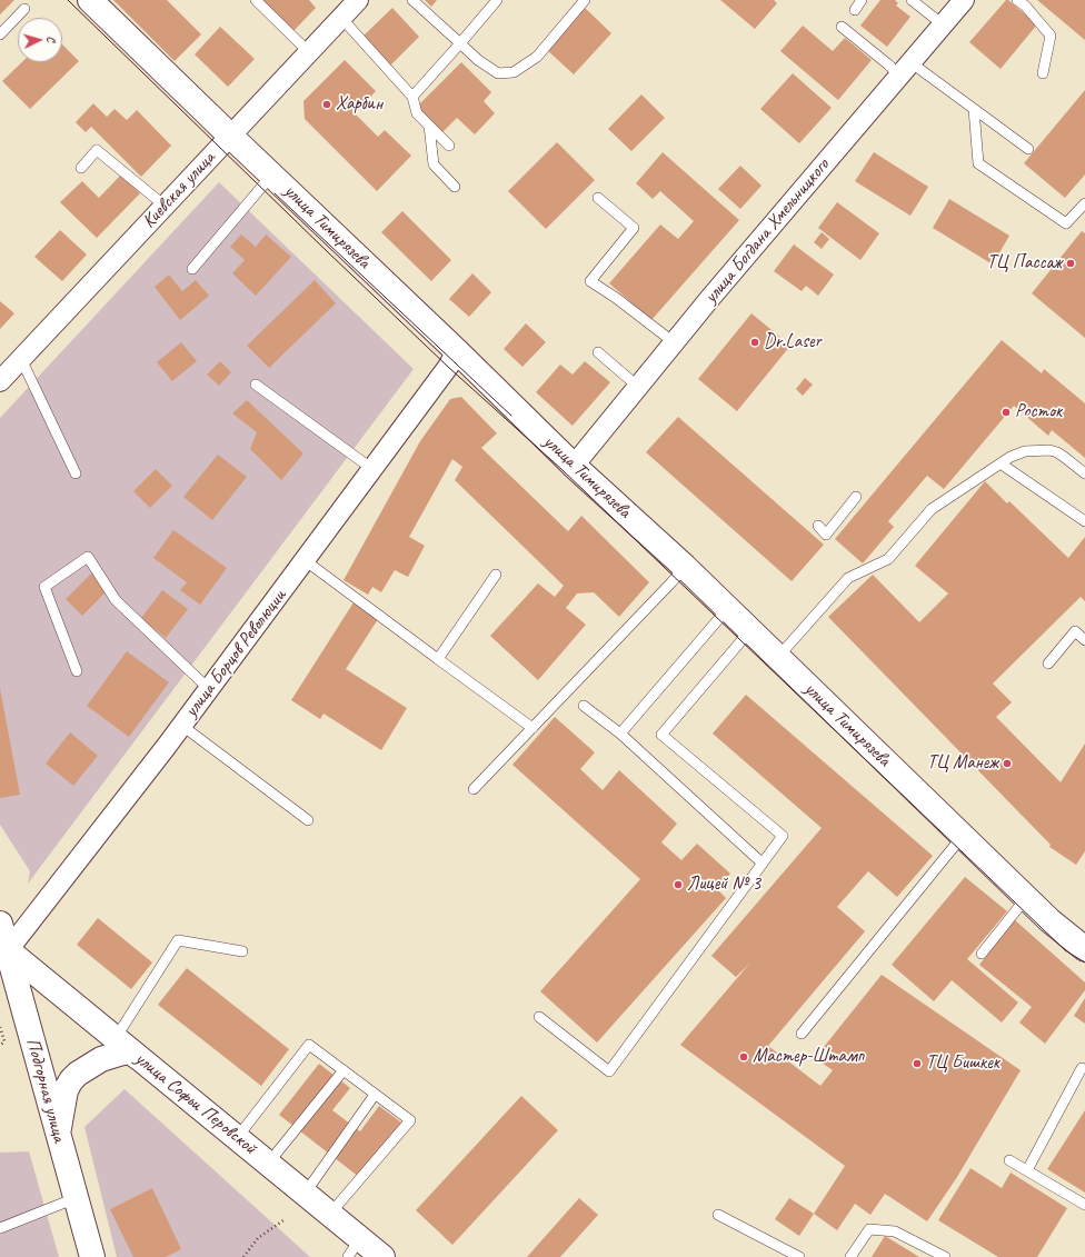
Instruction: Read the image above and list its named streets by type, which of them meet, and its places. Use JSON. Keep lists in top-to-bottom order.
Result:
{
  "streets": {
    "street": [
      "Киевская улица",
      "улица Тимирязева",
      "улица Богдана Хмельницкого",
      "улица Борцов Революции",
      "Подгорная улица",
      "улица Софьи Перовской"
    ]
  },
  "crossings": [
    ["Киевская улица", "улица Тимирязева"],
    ["улица Тимирязева", "улица Богдана Хмельницкого"],
    ["улица Тимирязева", "улица Борцов Революции"],
    ["улица Борцов Революции", "Подгорная улица"],
    ["улица Борцов Революции", "улица Софьи Перовской"],
    ["Подгорная улица", "улица Софьи Перовской"]
  ],
  "places": [
    "Харбин",
    "ТЦ Пассаж",
    "Dr.Laser",
    "Росток",
    "ТЦ Манеж",
    "Лицей № 3",
    "Мастер-Штамп",
    "ТЦ Бишкек"
  ],
  "north": "right"
}
